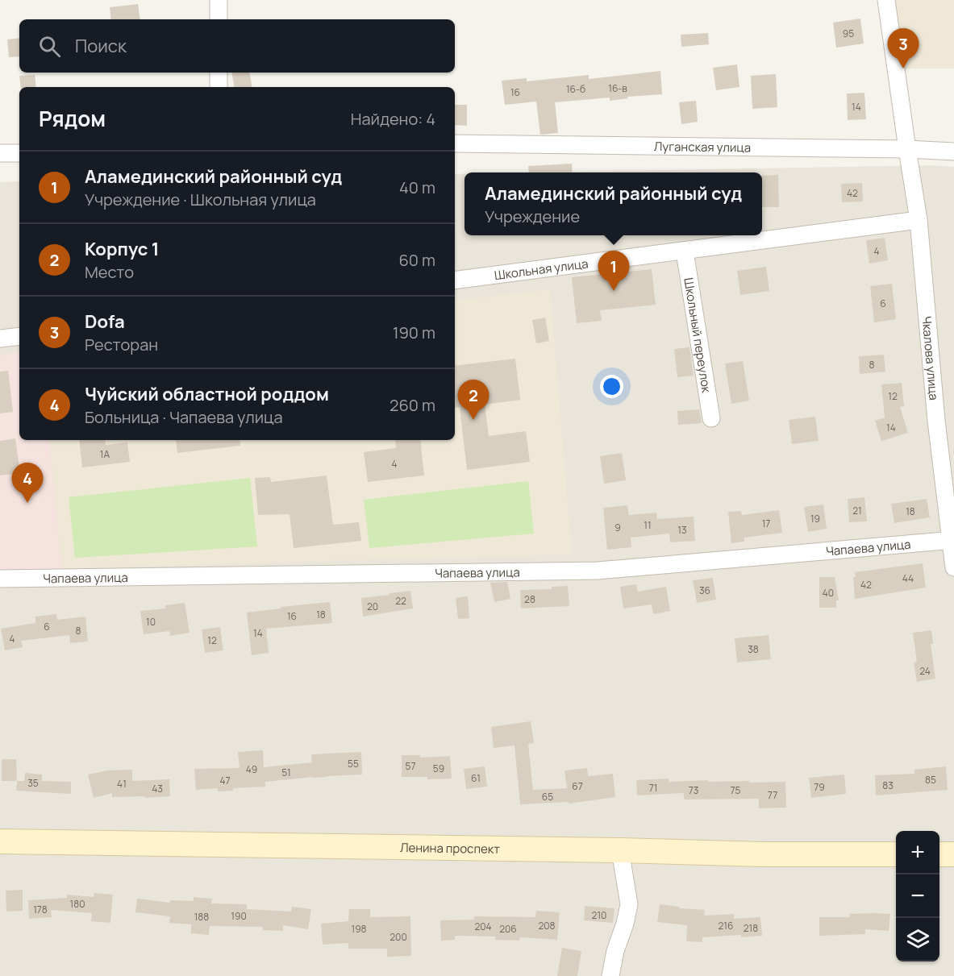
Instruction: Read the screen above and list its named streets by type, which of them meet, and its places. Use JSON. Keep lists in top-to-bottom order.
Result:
{
  "streets": {
    "main road": ["Ленина проспект"],
    "street": [
      "Луганская улица",
      "Школьная улица",
      "Школьный переулок",
      "Чкалова улица",
      "Чапаева улица"
    ]
  },
  "crossings": [
    ["Луганская улица", "Чкалова улица"],
    ["Школьная улица", "Школьный переулок"],
    ["Школьная улица", "Чкалова улица"],
    ["Чкалова улица", "Чапаева улица"]
  ],
  "house_numbers": [
    "95",
    "16-в",
    "16-б",
    "16",
    "14",
    "42",
    "4",
    "6",
    "8",
    "12",
    "14",
    "1А",
    "4",
    "21",
    "18",
    "19",
    "17",
    "11",
    "9",
    "13",
    "44",
    "42",
    "36",
    "40",
    "28",
    "22",
    "20",
    "18",
    "16",
    "10",
    "6",
    "8",
    "14",
    "4",
    "12",
    "38",
    "24",
    "55",
    "57",
    "59",
    "49",
    "51",
    "61",
    "85",
    "47",
    "35",
    "41",
    "83",
    "67",
    "79",
    "71",
    "43",
    "73",
    "75",
    "77",
    "65",
    "180",
    "178",
    "210",
    "190",
    "188",
    "208",
    "216",
    "204",
    "218",
    "198",
    "206",
    "200"
  ],
  "page": {
    "search": "Поиск",
    "pins": [
      "3",
      "1",
      "2",
      "4"
    ],
    "heading": ["Рядом", "Найдено: 4"],
    "list": [
      {
        "mark": "1",
        "name": "Аламединский районный суд",
        "note": "Учреждение · Школьная улица",
        "value": "40 m"
      },
      {
        "mark": "2",
        "name": "Корпус 1",
        "note": "Место",
        "value": "60 m"
      },
      {
        "mark": "3",
        "name": "Dofa",
        "note": "Ресторан",
        "value": "190 m"
      },
      {
        "mark": "4",
        "name": "Чуйский областной роддом",
        "note": "Больница · Чапаева улица",
        "value": "260 m"
      }
    ],
    "popup": ["Аламединский районный суд", "Учреждение"],
    "map_buttons": ["+", "−"]
  }
}
